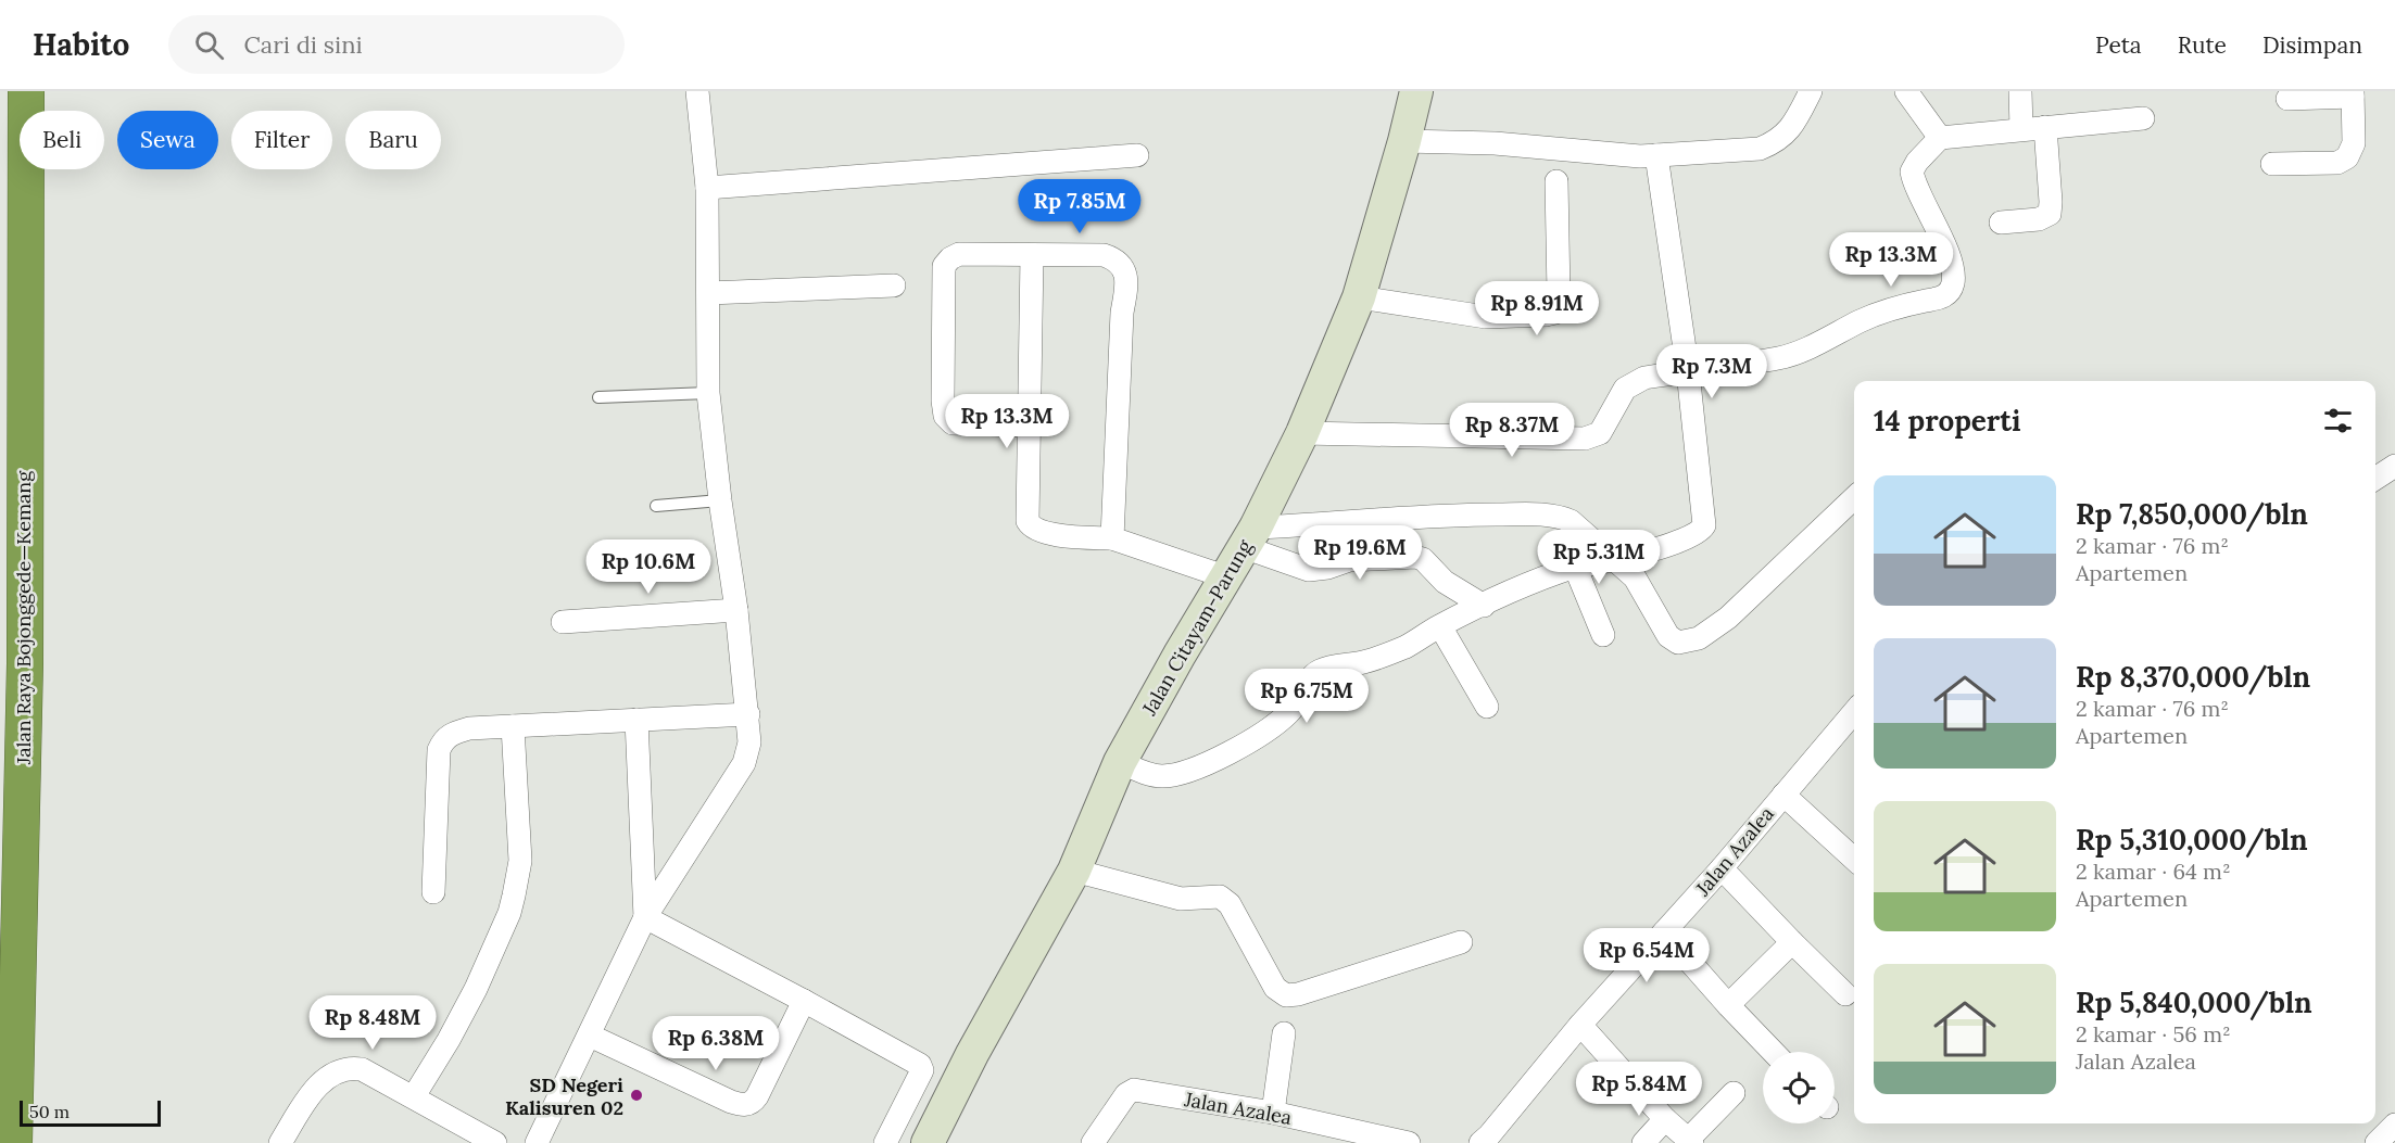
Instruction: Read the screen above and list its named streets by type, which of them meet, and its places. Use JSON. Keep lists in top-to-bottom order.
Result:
{
  "streets": {
    "highway": ["Jalan Raya Bojonggede—Kemang"],
    "main road": ["Jalan Citayam-Parung"],
    "street": ["Jalan Azalea"]
  },
  "places": ["SD Negeri Kalisuren 02"],
  "scale_bar": "50 m",
  "page": {
    "header": "Habito",
    "search": "Cari di sini",
    "nav": ["Peta", "Rute", "Disimpan"],
    "chip": [
      "Beli",
      "Sewa",
      "Filter",
      "Baru"
    ],
    "price": [
      "Rp 7.85M",
      "Rp 13.3M",
      "Rp 8.91M",
      "Rp 7.3M",
      "Rp 13.3M",
      "Rp 8.37M",
      "Rp 19.6M",
      "Rp 5.31M",
      "Rp 10.6M",
      "Rp 6.75M",
      "Rp 6.54M",
      "Rp 8.48M",
      "Rp 6.38M",
      "Rp 5.84M"
    ],
    "heading": "14 properti",
    "list": [
      {
        "name": "Rp 7,850,000/bln",
        "note": "2 kamar · 76 m² · Apartemen"
      },
      {
        "name": "Rp 8,370,000/bln",
        "note": "2 kamar · 76 m² · Apartemen"
      },
      {
        "name": "Rp 5,310,000/bln",
        "note": "2 kamar · 64 m² · Apartemen"
      },
      {
        "name": "Rp 5,840,000/bln",
        "note": "2 kamar · 56 m² · Jalan Azalea"
      }
    ],
    "scale": "50 m"
  }
}
